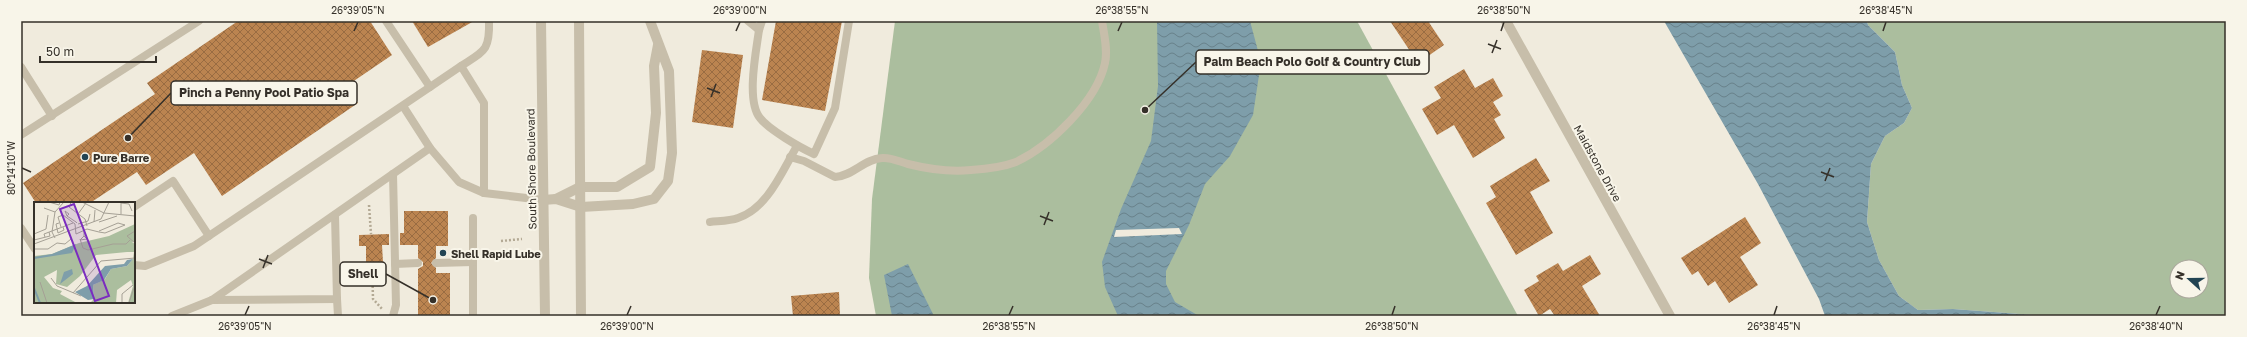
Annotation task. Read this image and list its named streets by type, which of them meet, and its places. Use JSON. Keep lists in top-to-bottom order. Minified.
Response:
{"streets":{"street":["Maidstone Drive","South Shore Boulevard"]},"places":["Palm Beach Polo Golf & Country Club","Pinch a Penny Pool Patio Spa","Pure Barre","Shell Rapid Lube","Shell"],"scale_bar":"50 m","north":"left","coordinates":["26°39'05\"N","26°39'00\"N","26°38'55\"N","26°38'50\"N","26°38'45\"N","80°14'10\"W","26°38'40\"N"]}
